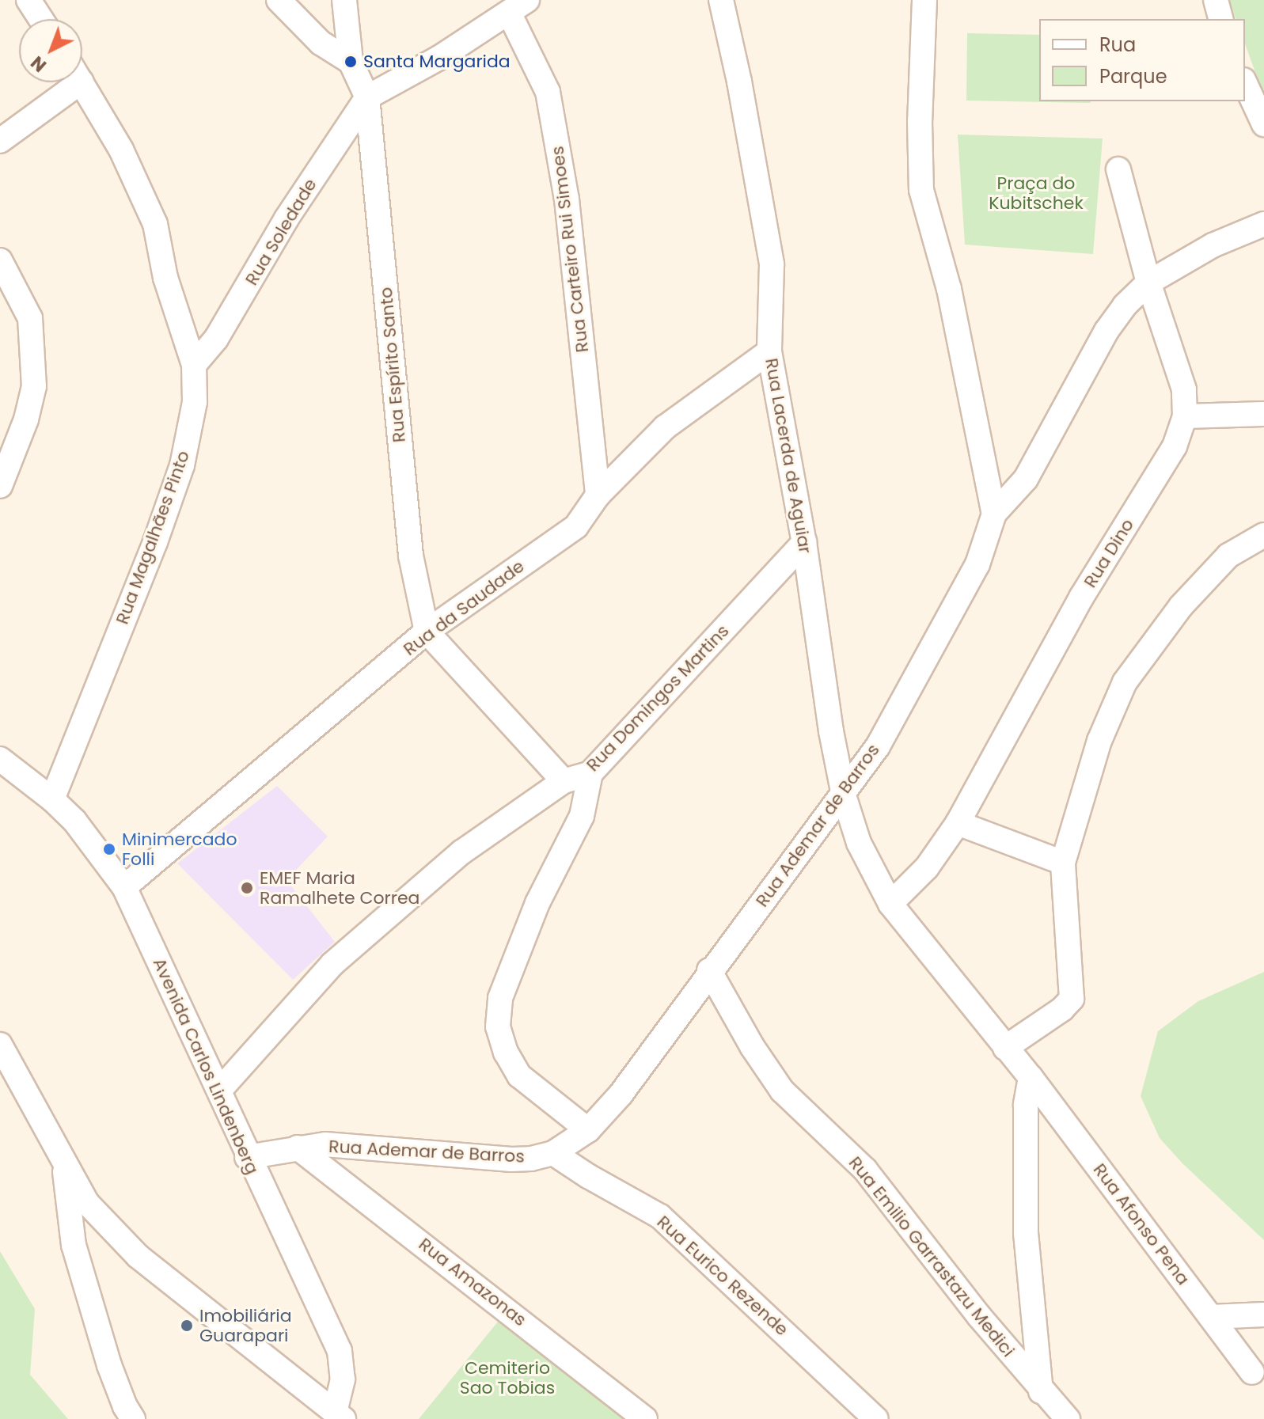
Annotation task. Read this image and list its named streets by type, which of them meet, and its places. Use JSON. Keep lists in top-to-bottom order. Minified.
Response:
{"streets":{"street":["Rua Soledade","Rua Carteiro Rui Simoes","Rua Espírito Santo","Rua Lacerda de Aguiar","Rua Magalhães Pinto","Rua Dino","Rua da Saudade","Rua Domingos Martins","Rua Ademar de Barros","Avenida Carlos Lindenberg","Rua Afonso Pena","Rua Emilio Garrastazu Medici","Rua Eurico Rezende","Rua Amazonas"]},"crossings":[["Rua Soledade","Rua Espírito Santo"],["Rua Soledade","Rua Magalhães Pinto"],["Rua Carteiro Rui Simoes","Rua da Saudade"],["Rua Espírito Santo","Rua da Saudade"],["Rua Lacerda de Aguiar","Rua Dino"],["Rua Lacerda de Aguiar","Rua da Saudade"],["Rua Lacerda de Aguiar","Rua Domingos Martins"],["Rua Lacerda de Aguiar","Rua Ademar de Barros"],["Rua Lacerda de Aguiar","Rua Afonso Pena"],["Rua Magalhães Pinto","Avenida Carlos Lindenberg"],["Rua Dino","Rua Ademar de Barros"],["Rua Dino","Rua Afonso Pena"],["Rua da Saudade","Avenida Carlos Lindenberg"],["Rua Domingos Martins","Avenida Carlos Lindenberg"],["Rua Ademar de Barros","Avenida Carlos Lindenberg"],["Rua Ademar de Barros","Rua Emilio Garrastazu Medici"],["Rua Ademar de Barros","Rua Eurico Rezende"],["Rua Ademar de Barros","Rua Amazonas"]],"parks":["Praça do Kubitschek","Cemiterio Sao Tobias"],"places":["Santa Margarida","Minimercado Folli","EMEF Maria Ramalhete Correa","Imobiliária Guarapari"],"legend":["Rua","Parque"],"north":"bottom left"}
